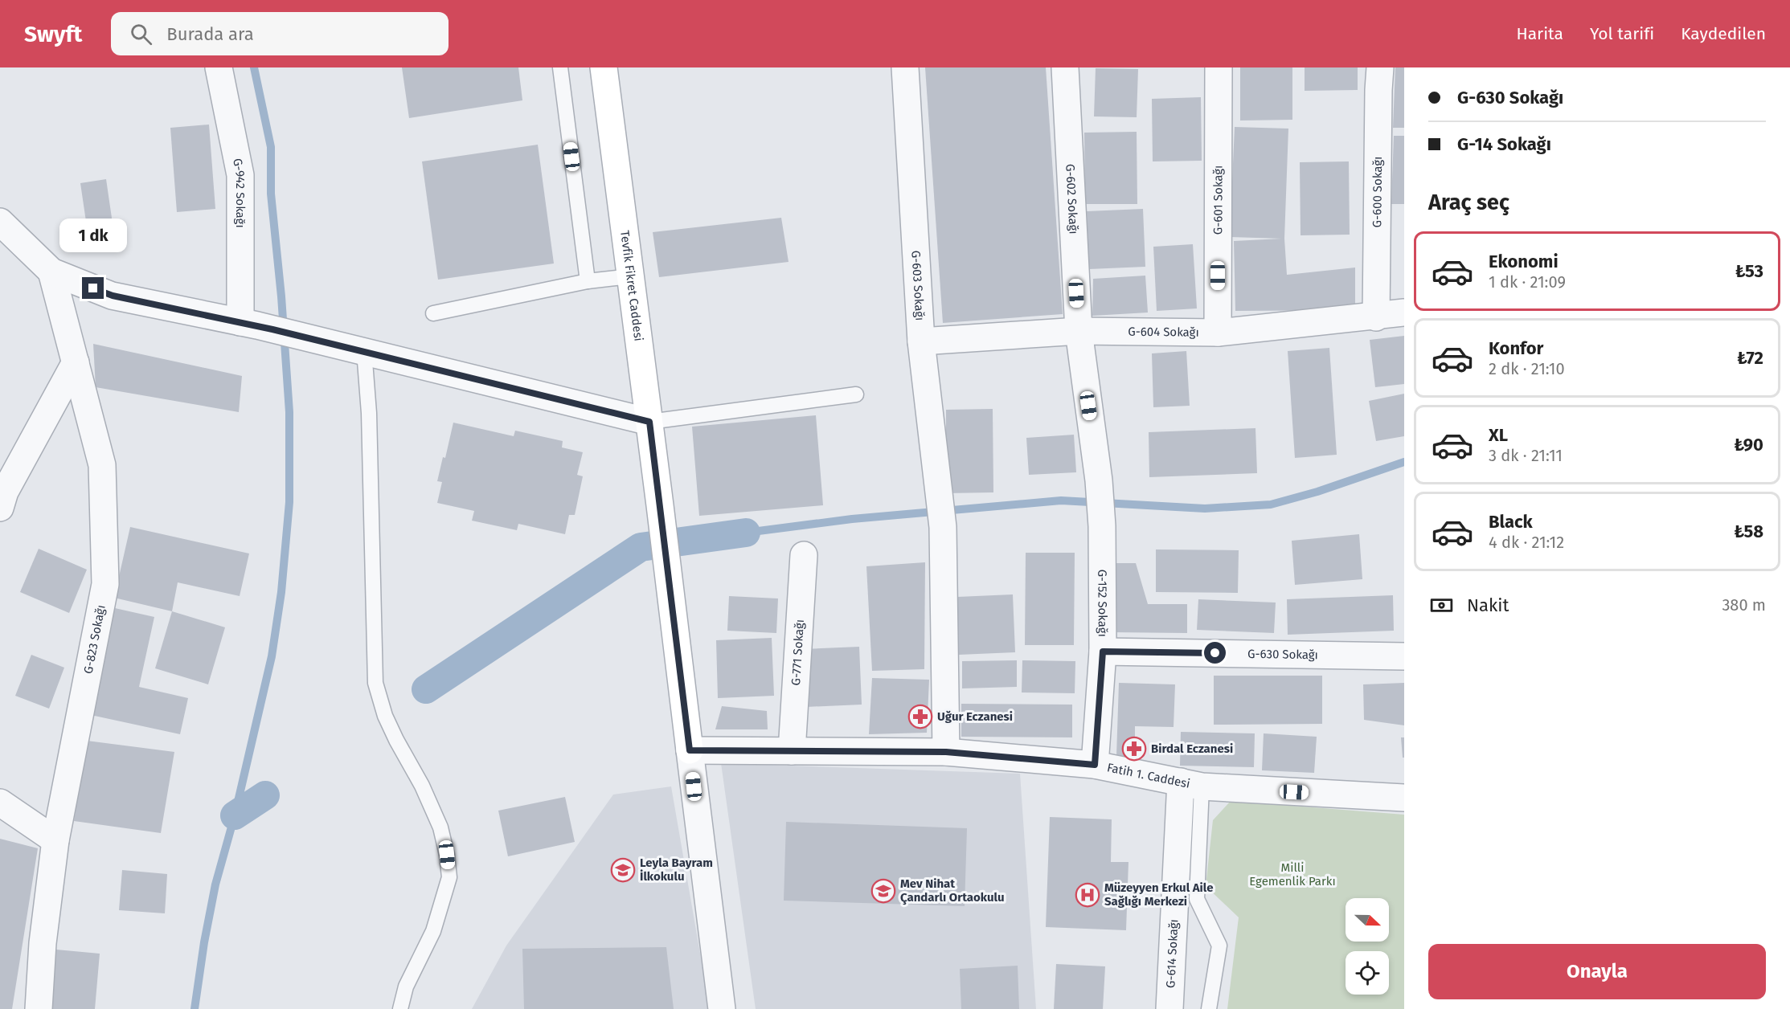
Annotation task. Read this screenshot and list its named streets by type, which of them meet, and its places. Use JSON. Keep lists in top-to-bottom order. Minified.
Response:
{"streets":{"main road":["Tevfik Fikret Caddesi"],"street":["G-600 Sokağı","G-942 Sokağı","G-602 Sokağı","G-601 Sokağı","G-603 Sokağı","G-604 Sokağı","G-152 Sokağı","G-823 Sokağı","G-771 Sokağı","G-630 Sokağı","Fatih 1. Caddesi","G-614 Sokağı"]},"crossings":[["G-600 Sokağı","G-604 Sokağı"],["G-602 Sokağı","G-604 Sokağı"],["G-602 Sokağı","G-152 Sokağı"],["G-601 Sokağı","G-604 Sokağı"],["G-603 Sokağı","G-604 Sokağı"],["G-603 Sokağı","Fatih 1. Caddesi"],["Tevfik Fikret Caddesi","Fatih 1. Caddesi"],["G-604 Sokağı","G-152 Sokağı"],["G-152 Sokağı","G-630 Sokağı"],["G-152 Sokağı","Fatih 1. Caddesi"],["G-771 Sokağı","Fatih 1. Caddesi"],["Fatih 1. Caddesi","G-614 Sokağı"]],"parks":["Milli Egemenlik Parkı"],"places":{"pharmacy":["Uğur Eczanesi","Birdal Eczanesi"],"school or university":["Leyla Bayram İlkokulu","Mev Nihat Çandarlı Ortaokulu"],"hospital":["Müzeyyen Erkul Aile Sağlığı Merkezi"]},"north":"right","page":{"header":"Swyft","search":"Burada ara","nav":["Harita","Yol tarifi","Kaydedilen"],"banner":["G-630 Sokağı","G-14 Sokağı"],"heading":"Araç seç","bubble":"1 dk","list":[{"name":"Ekonomi","note":"1 dk · 21:09","value":"₺53"},{"name":"Konfor","note":"2 dk · 21:10","value":"₺72"},{"name":"XL","note":"3 dk · 21:11","value":"₺90"},{"name":"Black","note":"4 dk · 21:12","value":"₺58"}],"pay":["Nakit","380 m"],"buttons":"Onayla"}}
